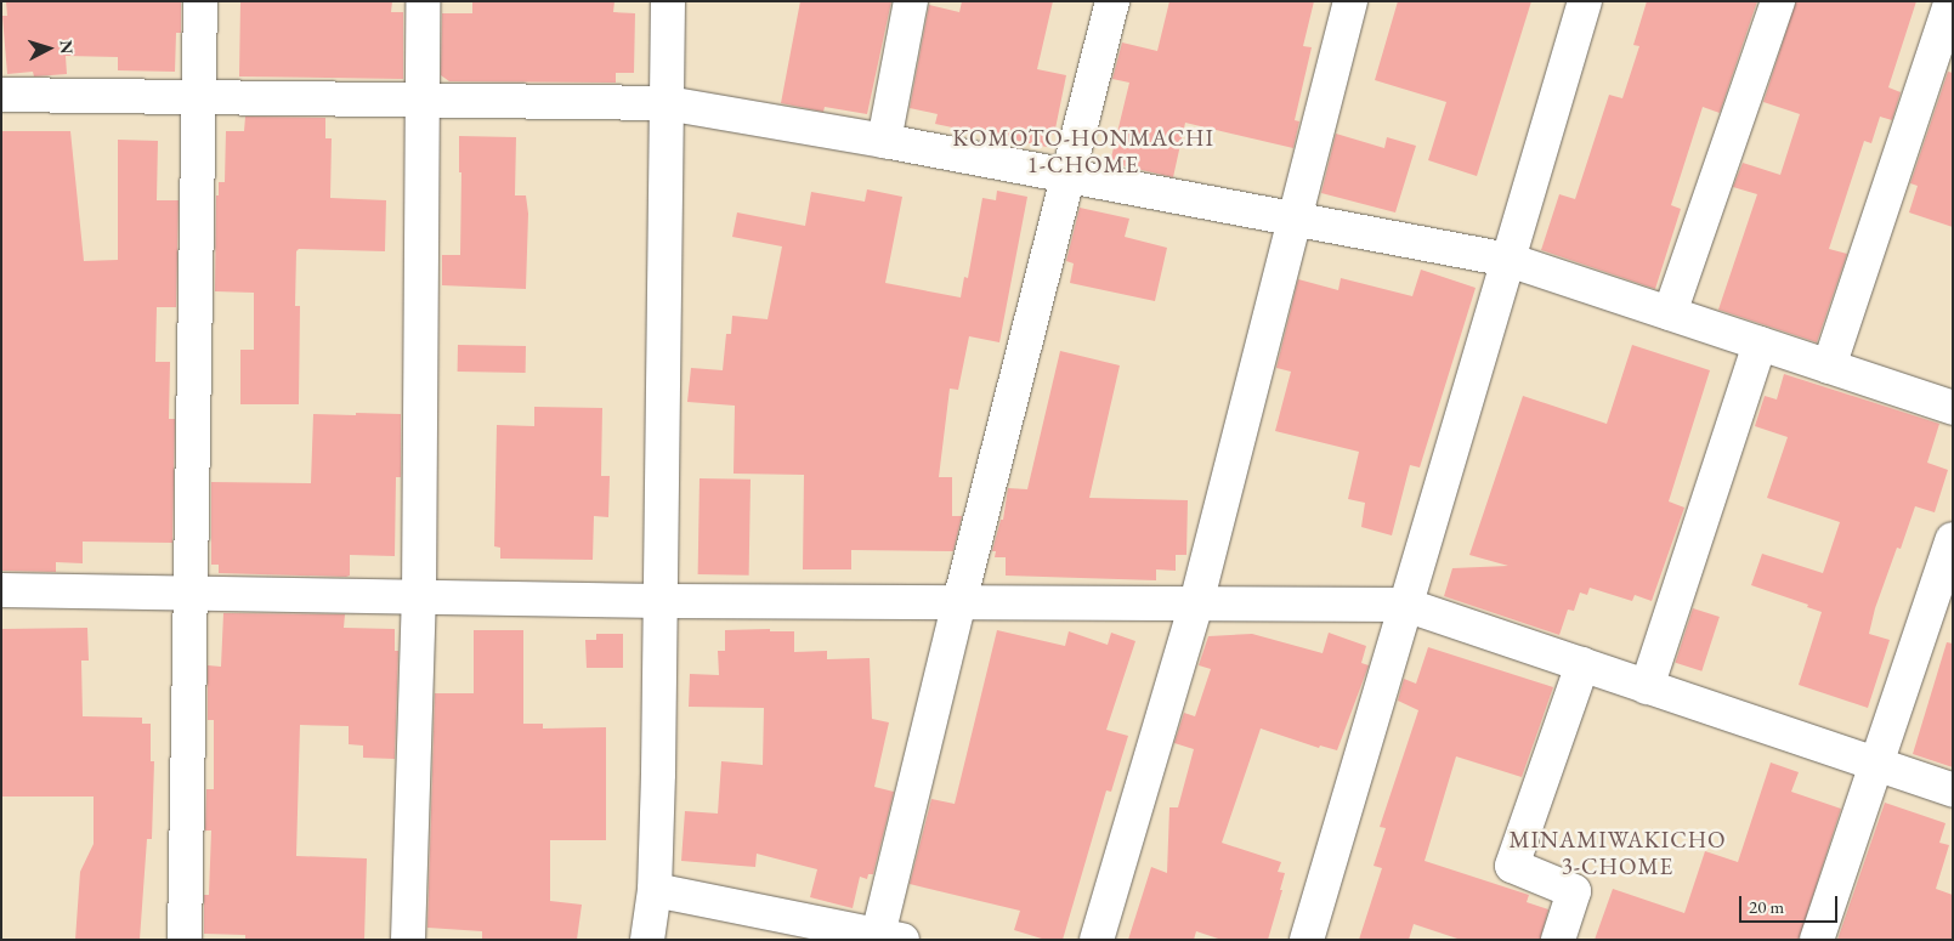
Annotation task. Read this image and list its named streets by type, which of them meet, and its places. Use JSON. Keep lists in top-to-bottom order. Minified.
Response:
{"districts":["KOMOTO-HONMACHI 1-CHOME","MINAMIWAKICHO 3-CHOME"],"scale_bar":"20 m","north":"right"}
